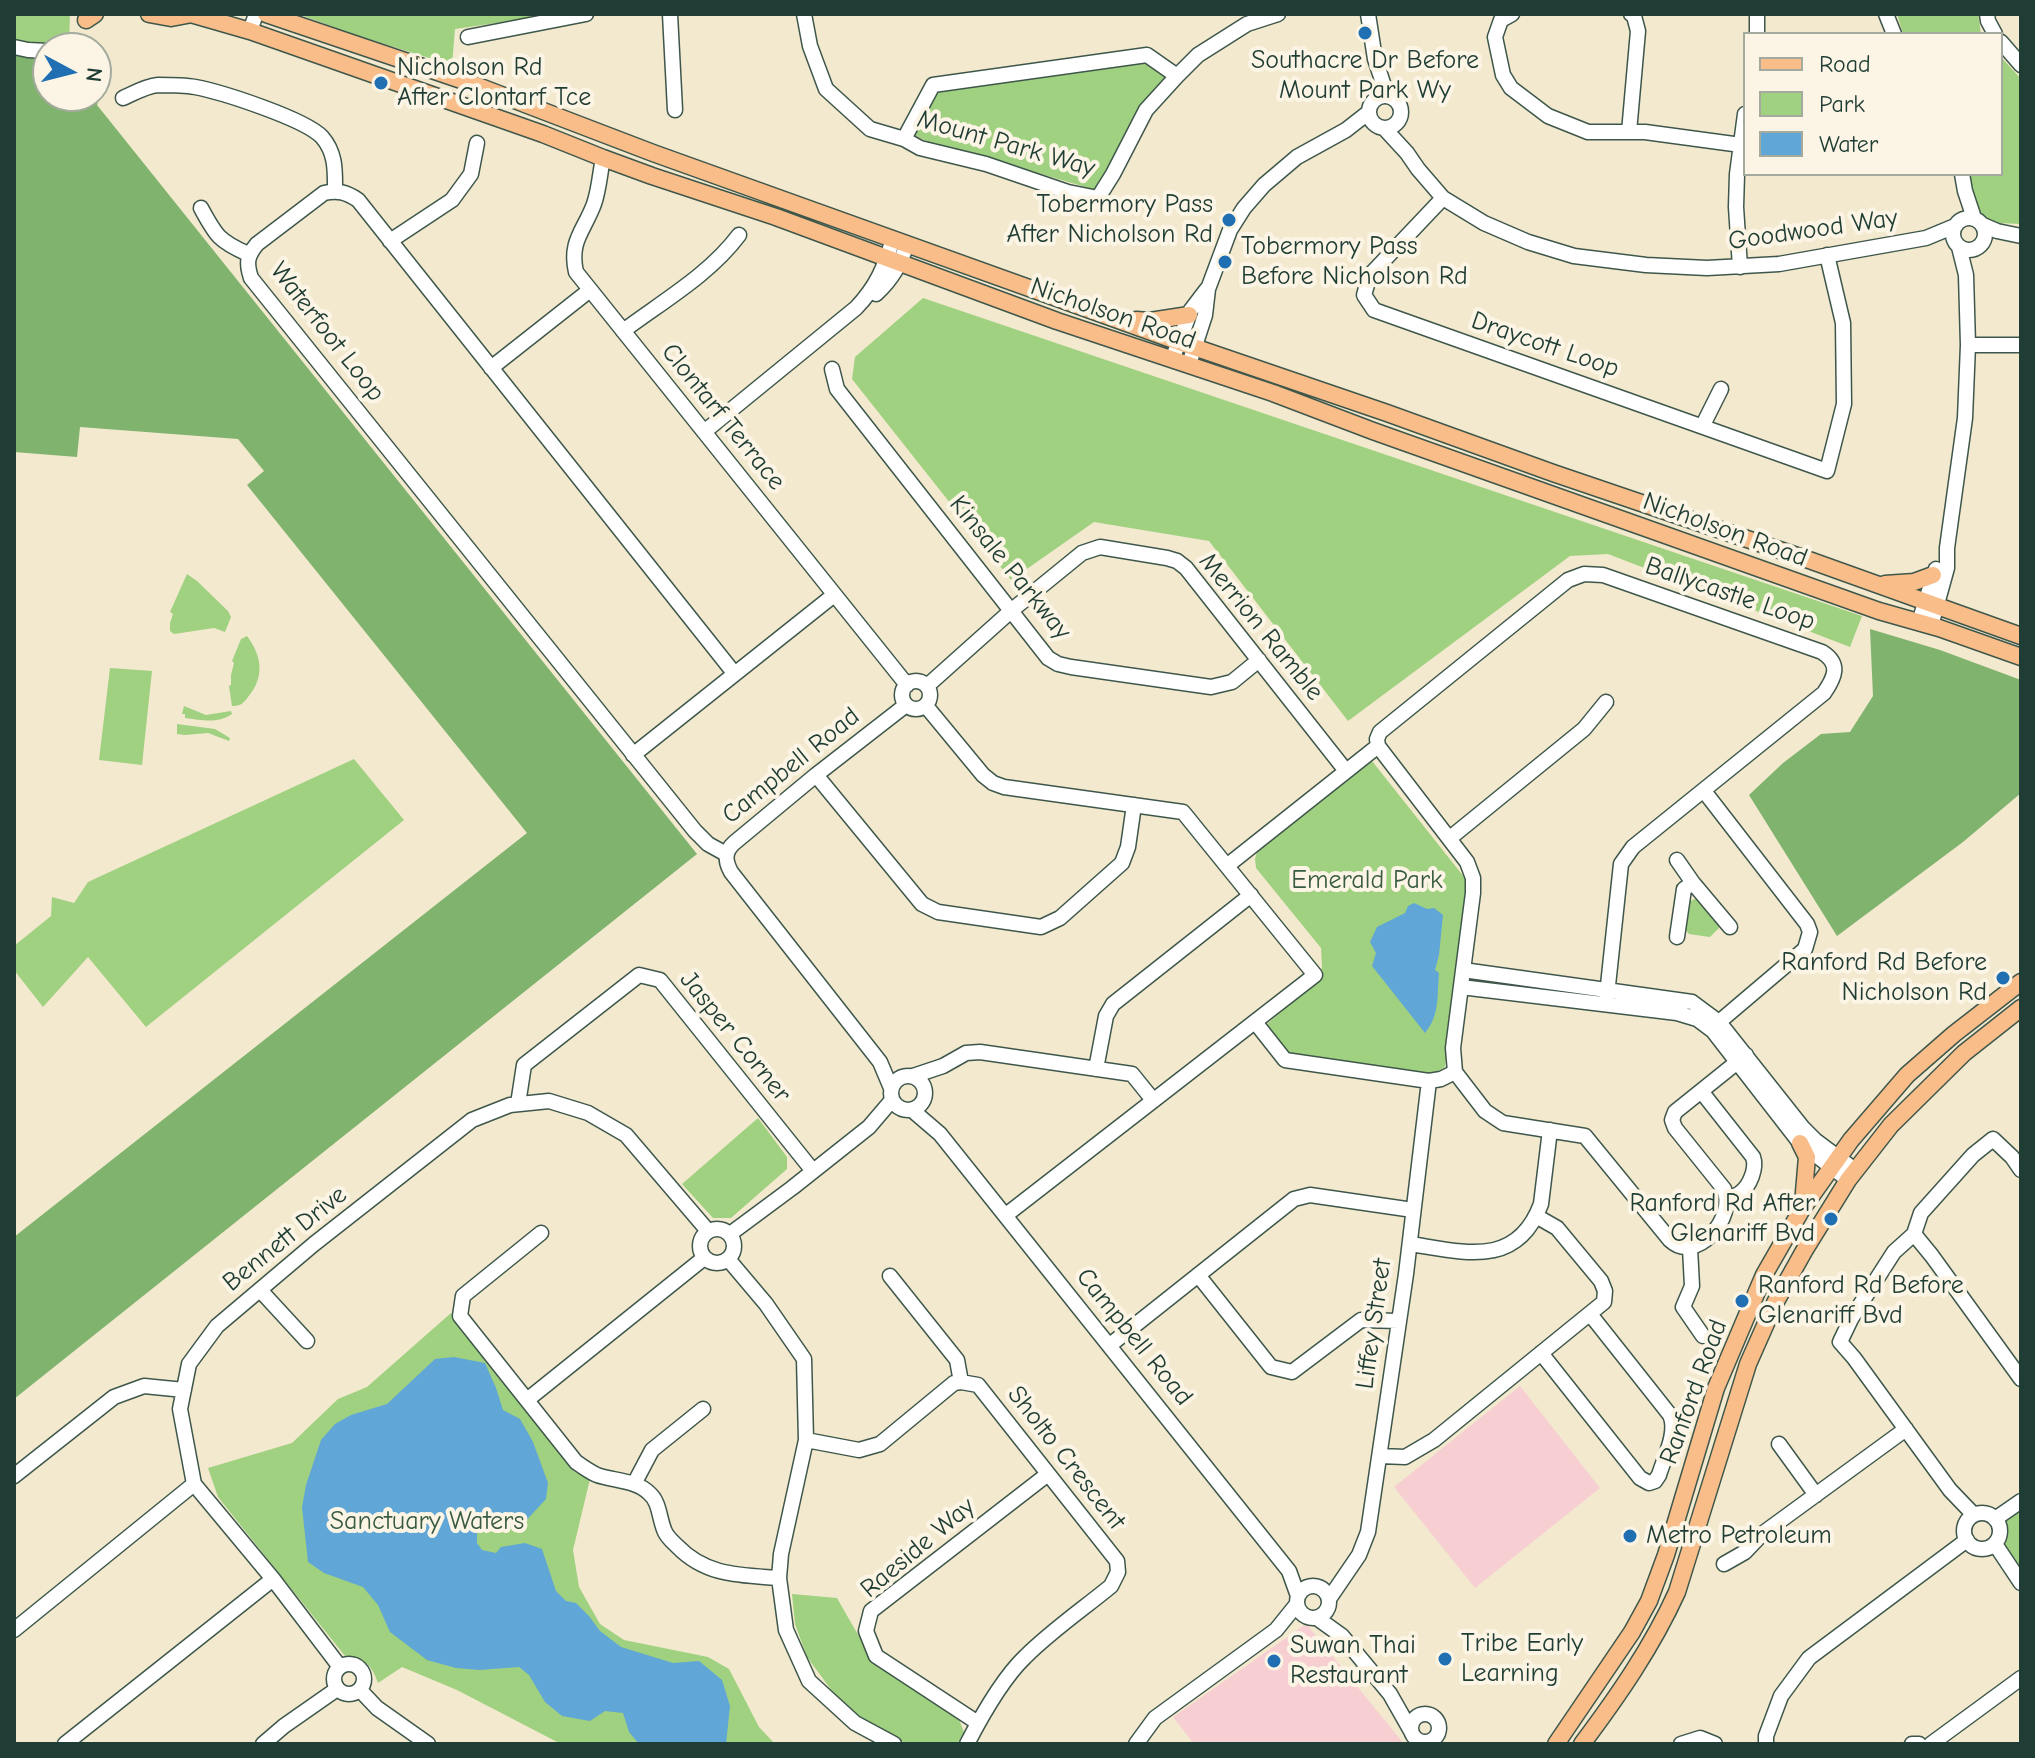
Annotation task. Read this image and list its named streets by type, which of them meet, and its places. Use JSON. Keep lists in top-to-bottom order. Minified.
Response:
{"streets":{"main road":["Nicholson Road","Ranford Road"],"street":["Mount Park Way","Goodwood Way","Waterfoot Loop","Draycott Loop","Clontarf Terrace","Kinsale Parkway","Ballycastle Loop","Merrion Ramble","Campbell Road","Jasper Corner","Bennett Drive","Liffey Street","Sholto Crescent","Raeside Way"]},"crossings":[["Goodwood Way","Draycott Loop"],["Nicholson Road","Clontarf Terrace"],["Waterfoot Loop","Campbell Road"],["Clontarf Terrace","Merrion Ramble"],["Clontarf Terrace","Campbell Road"],["Kinsale Parkway","Merrion Ramble"],["Merrion Ramble","Campbell Road"],["Campbell Road","Liffey Street"],["Jasper Corner","Bennett Drive"],["Sholto Crescent","Raeside Way"]],"parks":["Emerald Park","Sanctuary Waters"],"places":["Southacre Dr Before Mount Park Wy","Nicholson Rd After Clontarf Tce","Tobermory Pass After Nicholson Rd","Tobermory Pass Before Nicholson Rd","Ranford Rd Before Nicholson Rd","Ranford Rd After Glenariff Bvd","Ranford Rd Before Glenariff Bvd","Metro Petroleum","Tribe Early Learning","Suwan Thai Restaurant"],"legend":["Road","Park","Water"],"north":"right"}
